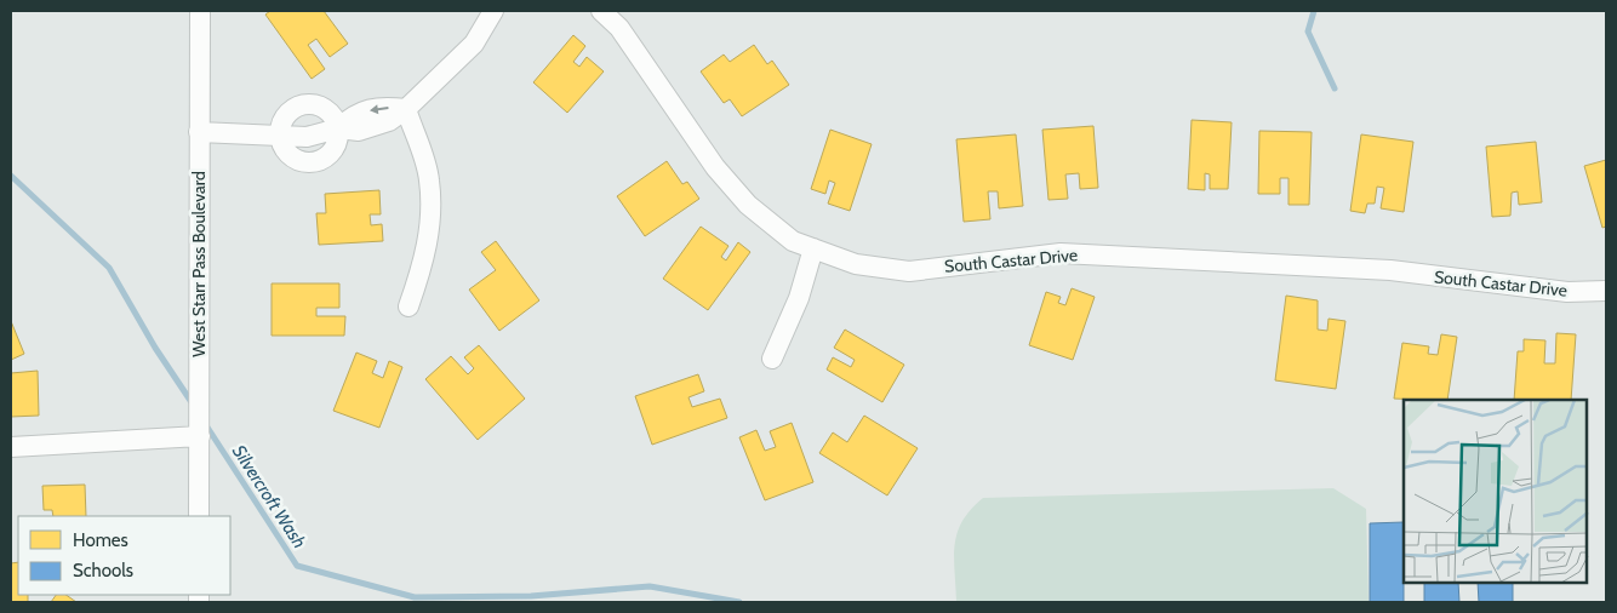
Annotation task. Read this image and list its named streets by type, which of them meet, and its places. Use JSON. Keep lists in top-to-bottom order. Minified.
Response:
{"streets":{"street":["South Castar Drive","West Starr Pass Boulevard"]},"water":["Silvercroft Wash"],"legend":["Homes","Schools"]}
